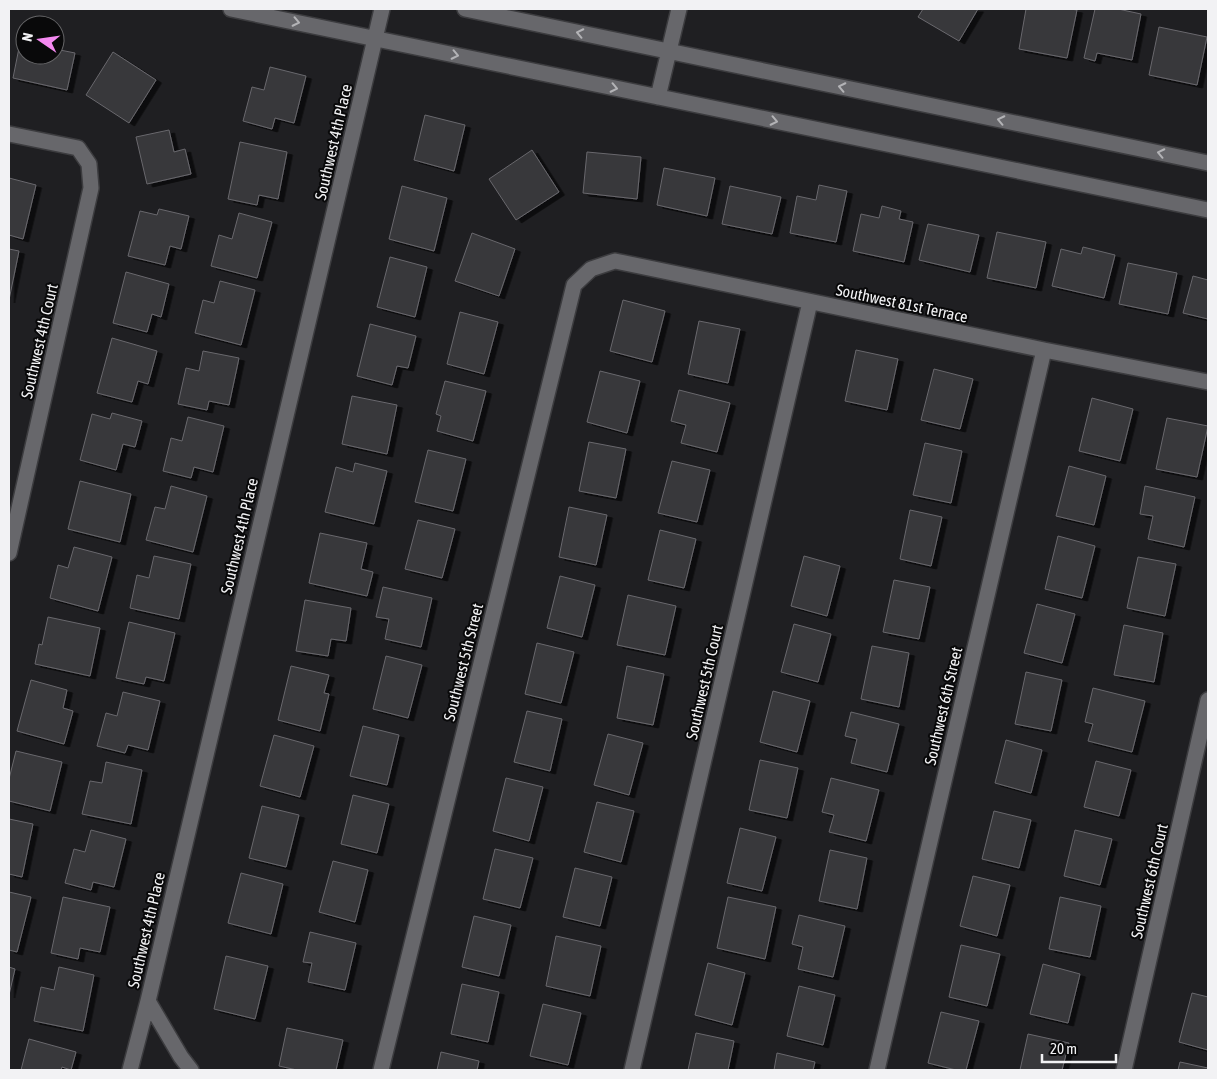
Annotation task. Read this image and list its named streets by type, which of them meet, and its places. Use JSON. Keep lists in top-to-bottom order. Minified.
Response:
{"streets":{"street":["Southwest 4th Place","Southwest 81st Terrace","Southwest 4th Court","Southwest 5th Street","Southwest 5th Court","Southwest 6th Street","Southwest 6th Court"]},"crossings":[["Southwest 81st Terrace","Southwest 5th Street"],["Southwest 81st Terrace","Southwest 5th Court"],["Southwest 81st Terrace","Southwest 6th Street"]],"scale_bar":"20 m","north":"left"}
